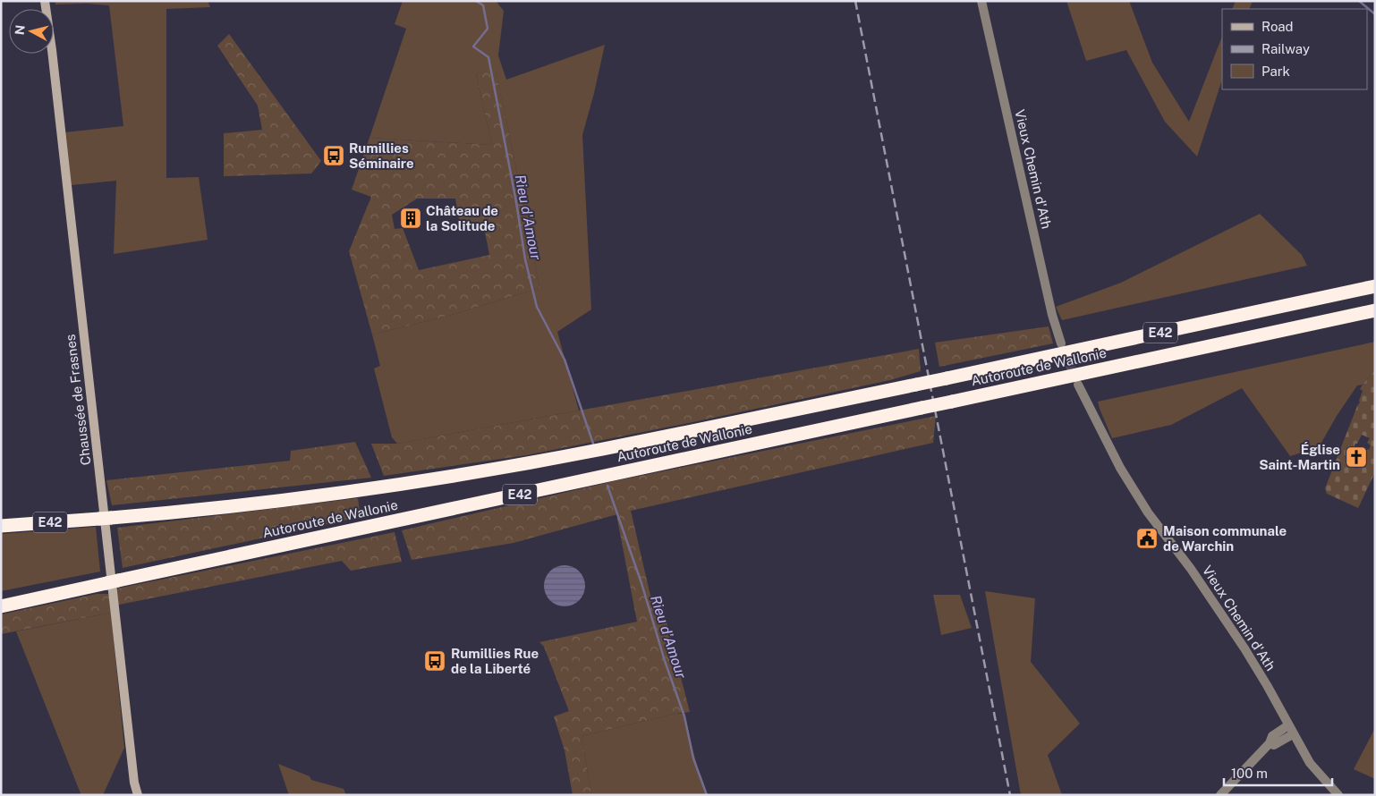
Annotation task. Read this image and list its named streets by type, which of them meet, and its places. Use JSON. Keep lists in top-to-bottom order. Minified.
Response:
{"streets":{"highway":["E42","Autoroute de Wallonie"],"main road":["Chaussée de Frasnes"],"street":["Vieux Chemin d'Ath"]},"water":["Rieu d'Amour"],"places":{"bus stop":["Rumillies Séminaire","Rumillies Rue de la Liberté"],"building":["Château de la Solitude"],"church":["Église Saint-Martin"],"public building":["Maison communale de Warchin"]},"legend":["Road","Railway","Park"],"scale_bar":"100 m","north":"left"}
